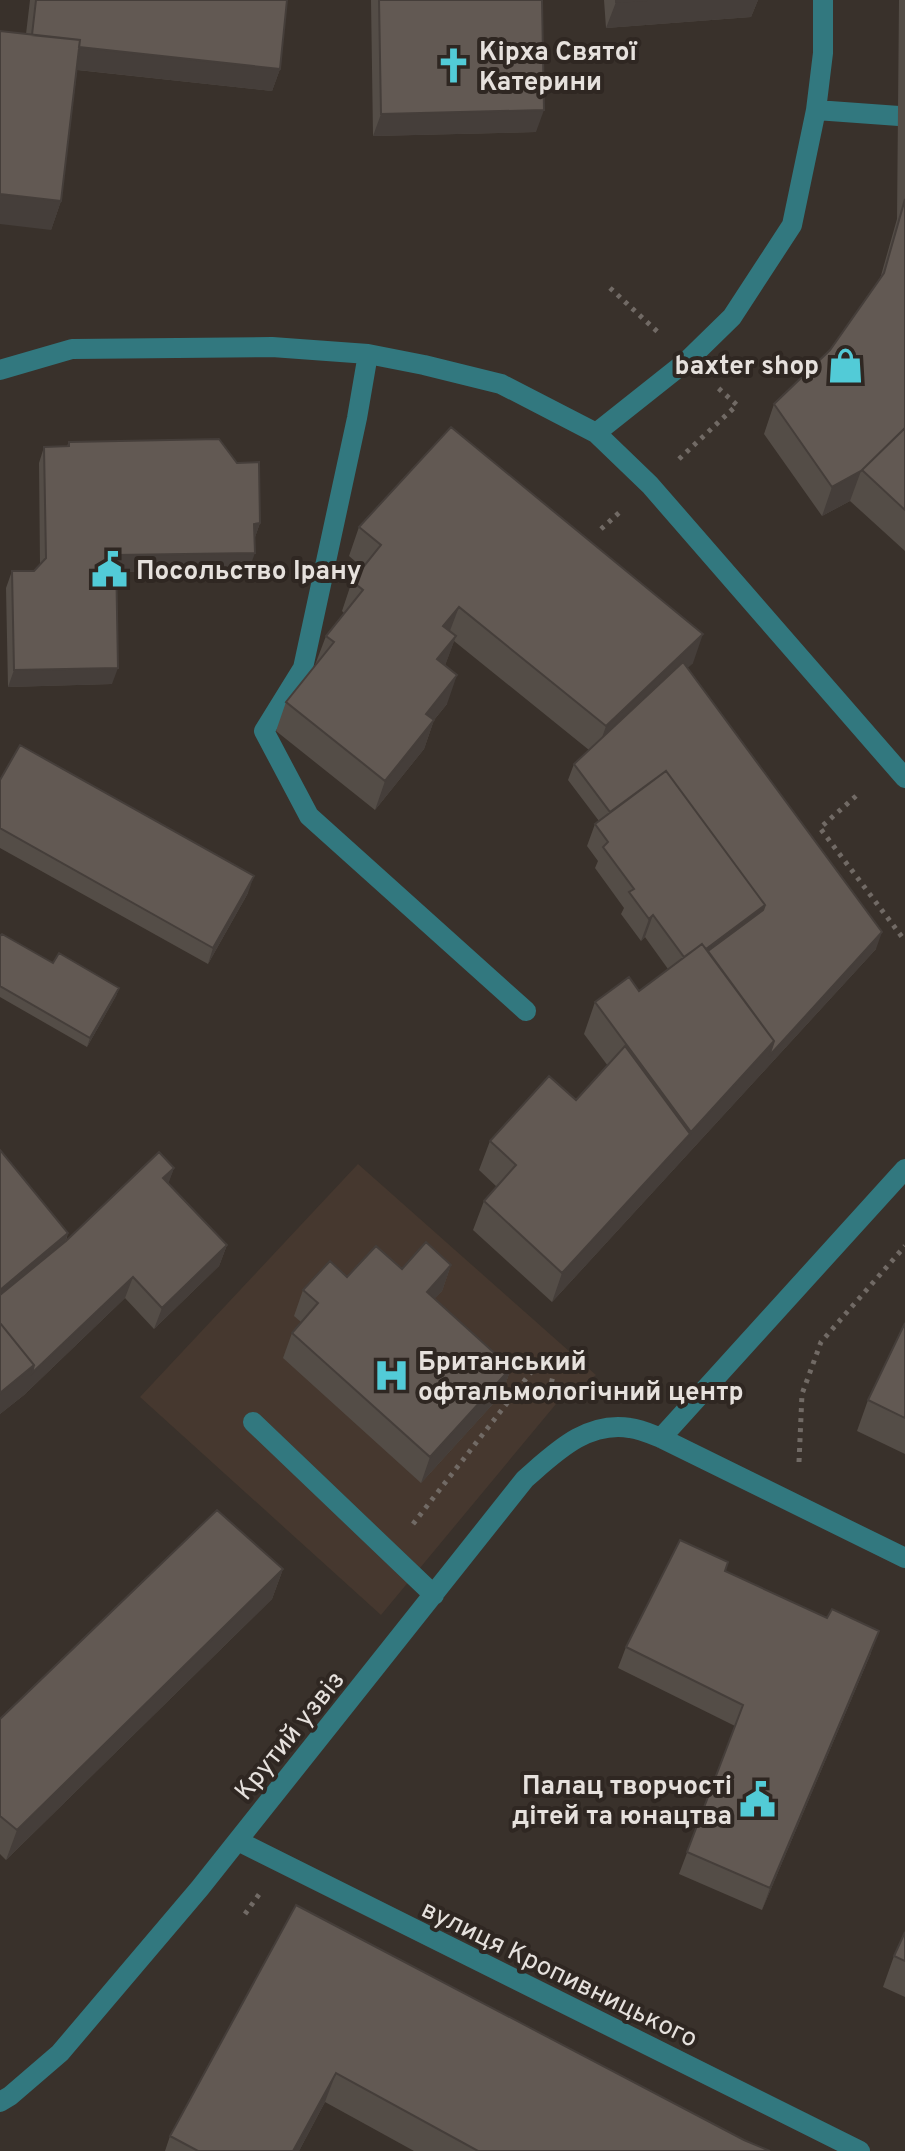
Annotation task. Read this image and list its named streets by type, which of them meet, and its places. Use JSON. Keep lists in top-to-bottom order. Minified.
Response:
{"streets":{"street":["Крутий узвіз","вулиця Кропивницького"]},"crossings":[["Крутий узвіз","вулиця Кропивницького"]],"places":{"church":["Кірха Святої Катерини"],"shop":["baxter shop"],"public building":["Посольство Ірану","Палац творчості дітей та юнацтва"],"hospital":["Британський офтальмологічний центр"]}}
